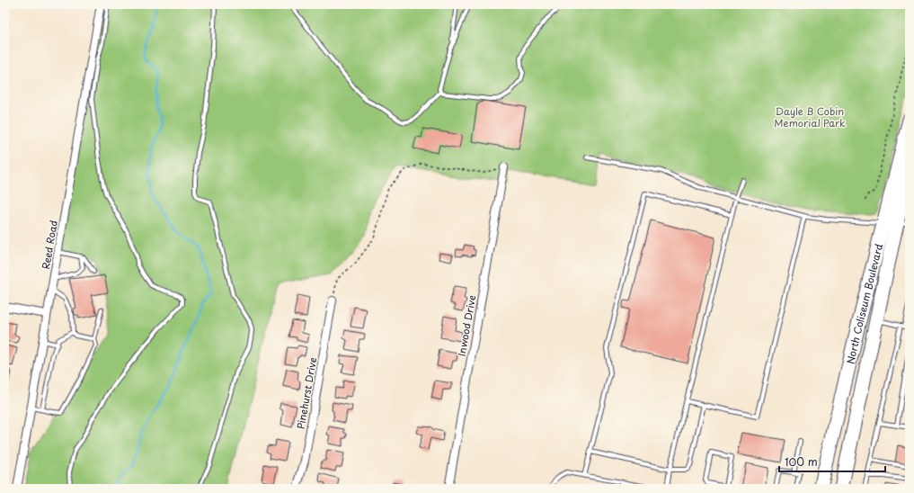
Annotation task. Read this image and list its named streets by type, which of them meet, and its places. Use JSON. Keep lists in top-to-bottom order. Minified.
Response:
{"streets":{"highway":["North Coliseum Boulevard"],"street":["Reed Road","Inwood Drive","Pinehurst Drive"]},"parks":["Dayle B Cobin Memorial Park"],"scale_bar":"100 m"}
